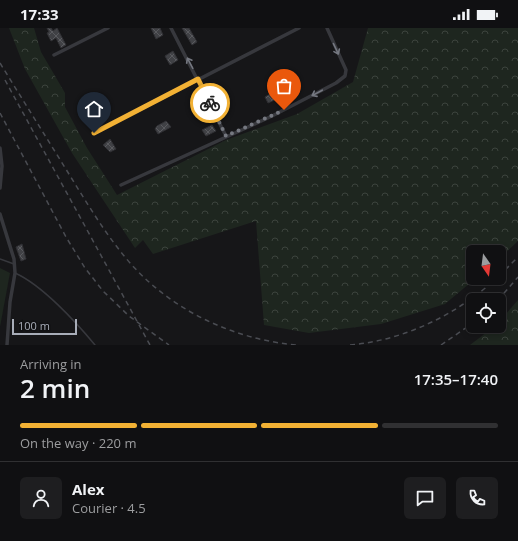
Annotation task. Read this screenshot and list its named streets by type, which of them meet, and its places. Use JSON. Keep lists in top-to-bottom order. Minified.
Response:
{"scale_bar":"100 m","north":"bottom","page":{"status":"17:33","scale":"100 m","heading":["2 min","Arriving in","17:35–17:40"],"panel":["Alex","Courier · 4.5"],"bar":"On the way · 220 m"}}
